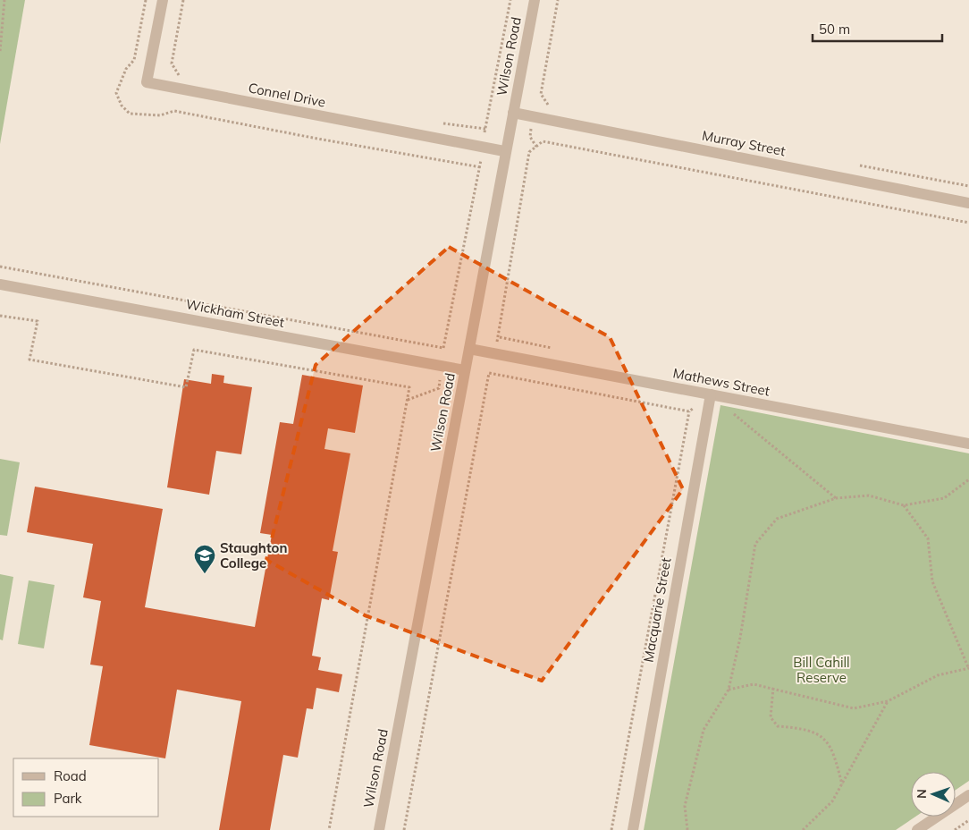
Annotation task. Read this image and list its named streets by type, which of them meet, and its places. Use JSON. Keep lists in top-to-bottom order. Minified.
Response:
{"streets":{"street":["Wilson Road","Connel Drive","Murray Street","Wickham Street","Mathews Street","Macquarie Street"]},"crossings":[["Wilson Road","Connel Drive"],["Wilson Road","Murray Street"],["Wilson Road","Wickham Street"],["Wilson Road","Mathews Street"],["Mathews Street","Macquarie Street"]],"parks":["Bill Cahill Reserve"],"places":{"school or university":["Staughton College"]},"legend":["Road","Park"],"scale_bar":"50 m","north":"left"}
